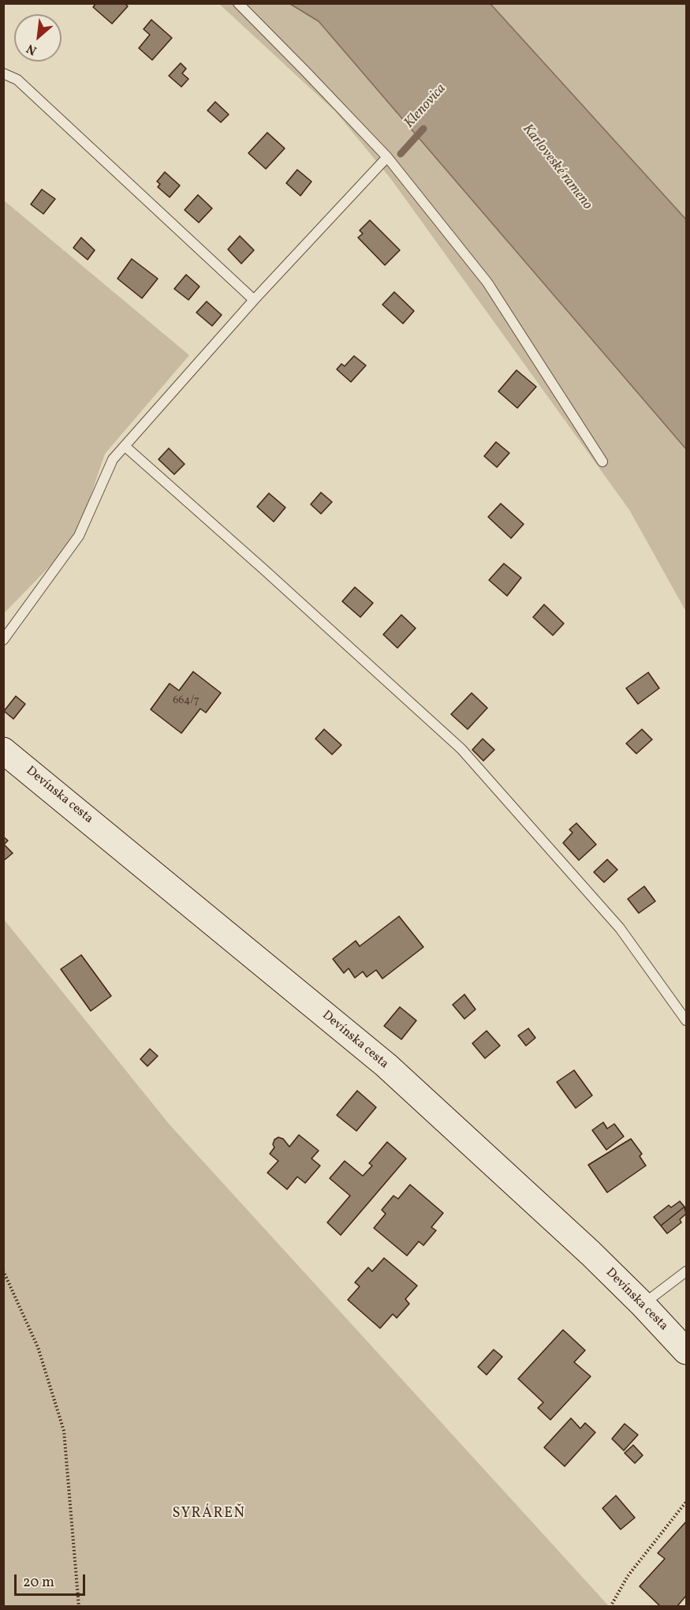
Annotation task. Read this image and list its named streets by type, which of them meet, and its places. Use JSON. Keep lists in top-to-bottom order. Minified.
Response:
{"streets":{"street":["Devínska cesta"]},"districts":["SYRÁREŇ"],"water":["Klenovica","Karloveské rameno"],"house_numbers":["664/7"],"scale_bar":"20 m","north":"bottom left"}
